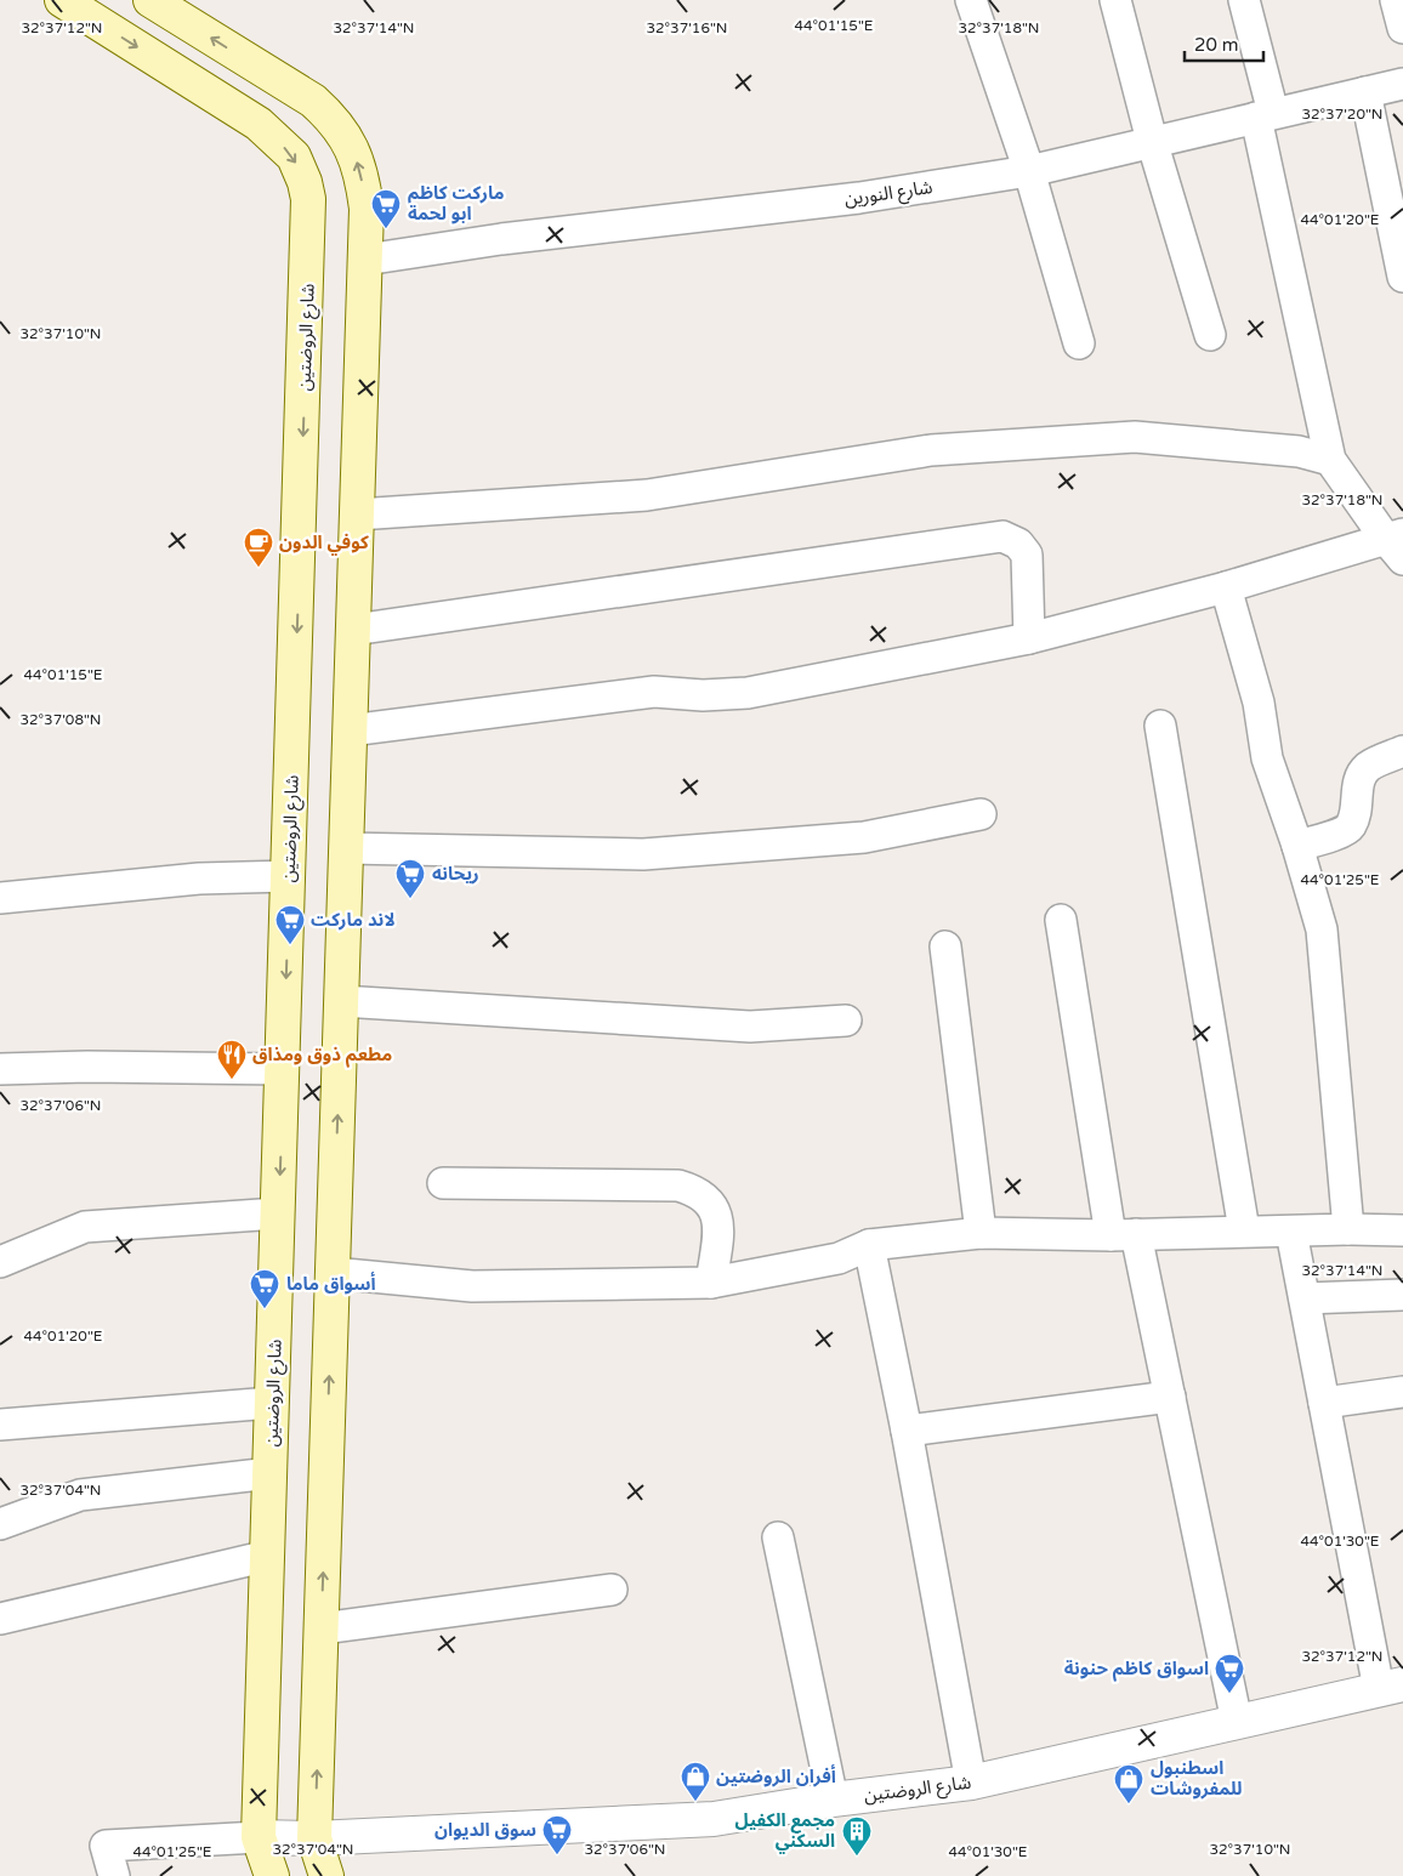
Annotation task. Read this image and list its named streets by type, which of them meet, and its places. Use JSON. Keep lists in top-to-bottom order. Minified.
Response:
{"streets":{"main road":["شارع الروضتين"],"street":["شارع النورين"]},"places":{"supermarket":["ماركت كاظم ابو لحمة","ريحانه","لاند ماركت","أسواق ماما","اسواق كاظم حنونة","سوق الديوان"],"cafe":["كوفي الدون"],"restaurant":["مطعم ذوق ومذاق"],"shop":["أفران الروضتين","اسطنبول للمفروشات"],"building":["مجمع الكفيل السكني"]},"scale_bar":"20 m","coordinates":["44°01'15\"E","32°37'12\"N","32°37'14\"N","32°37'16\"N","32°37'18\"N","32°37'20\"N","44°01'20\"E","32°37'10\"N","32°37'08\"N","44°01'25\"E","32°37'06\"N","32°37'04\"N","44°01'30\"E"]}
